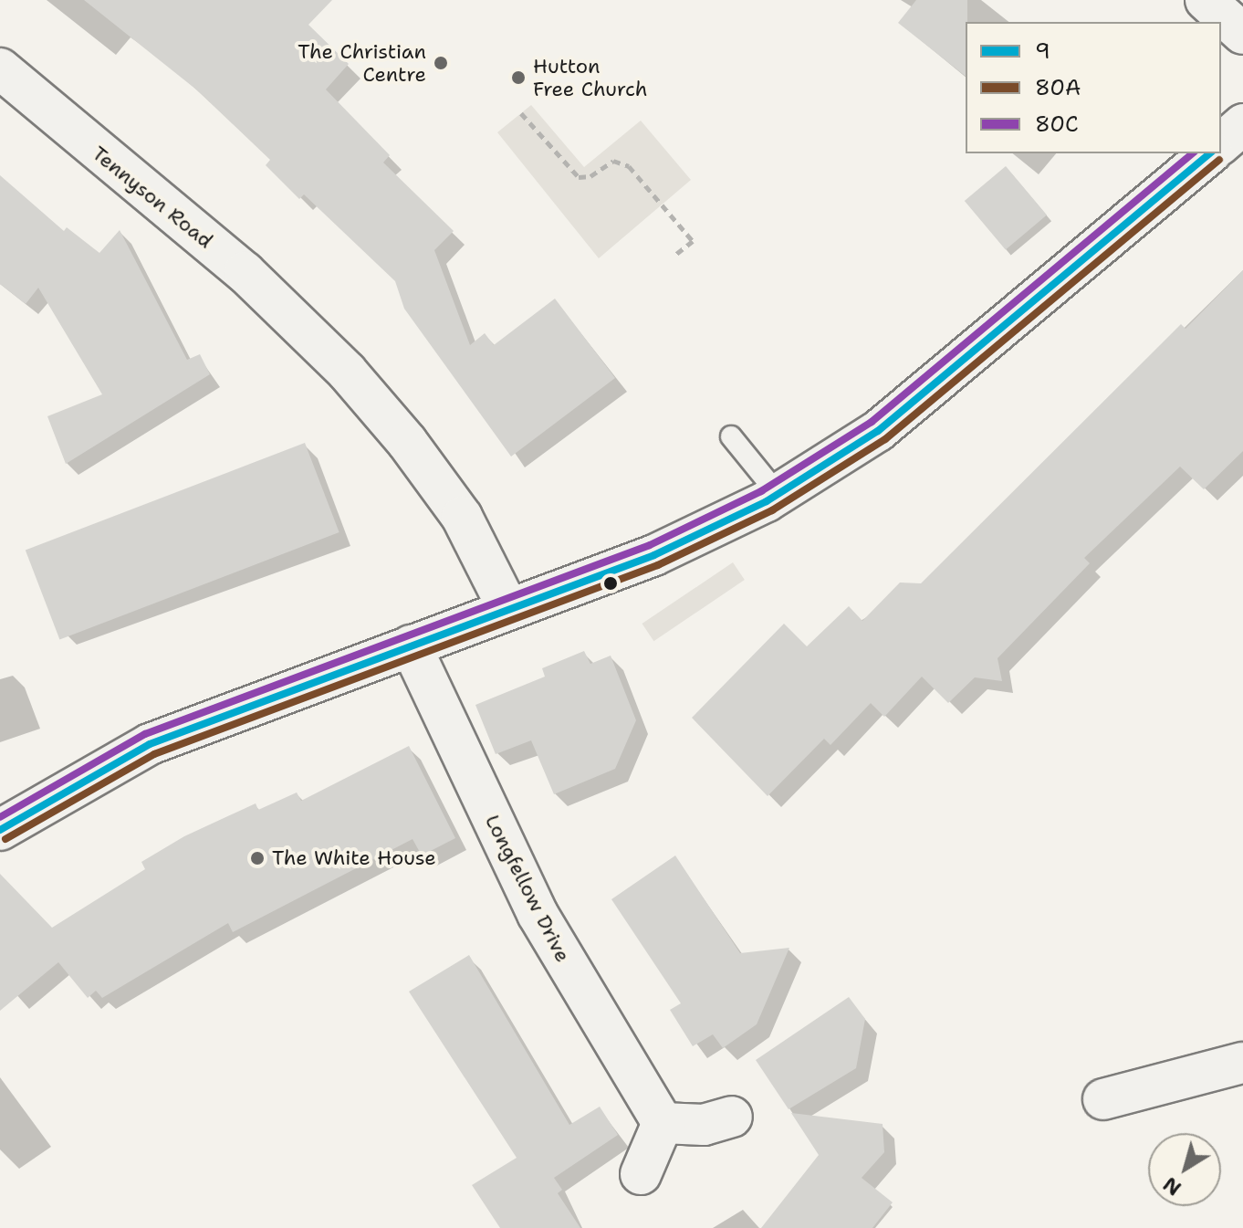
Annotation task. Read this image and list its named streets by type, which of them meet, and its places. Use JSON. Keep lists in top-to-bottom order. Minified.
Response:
{"streets":{"street":["Tennyson Road","Longfellow Drive"]},"places":["The Christian Centre","Hutton Free Church","The White House"],"lines":["transit line 9","transit line 80C","transit line 80A"],"legend":["9","80A","80C"],"north":"bottom left"}
